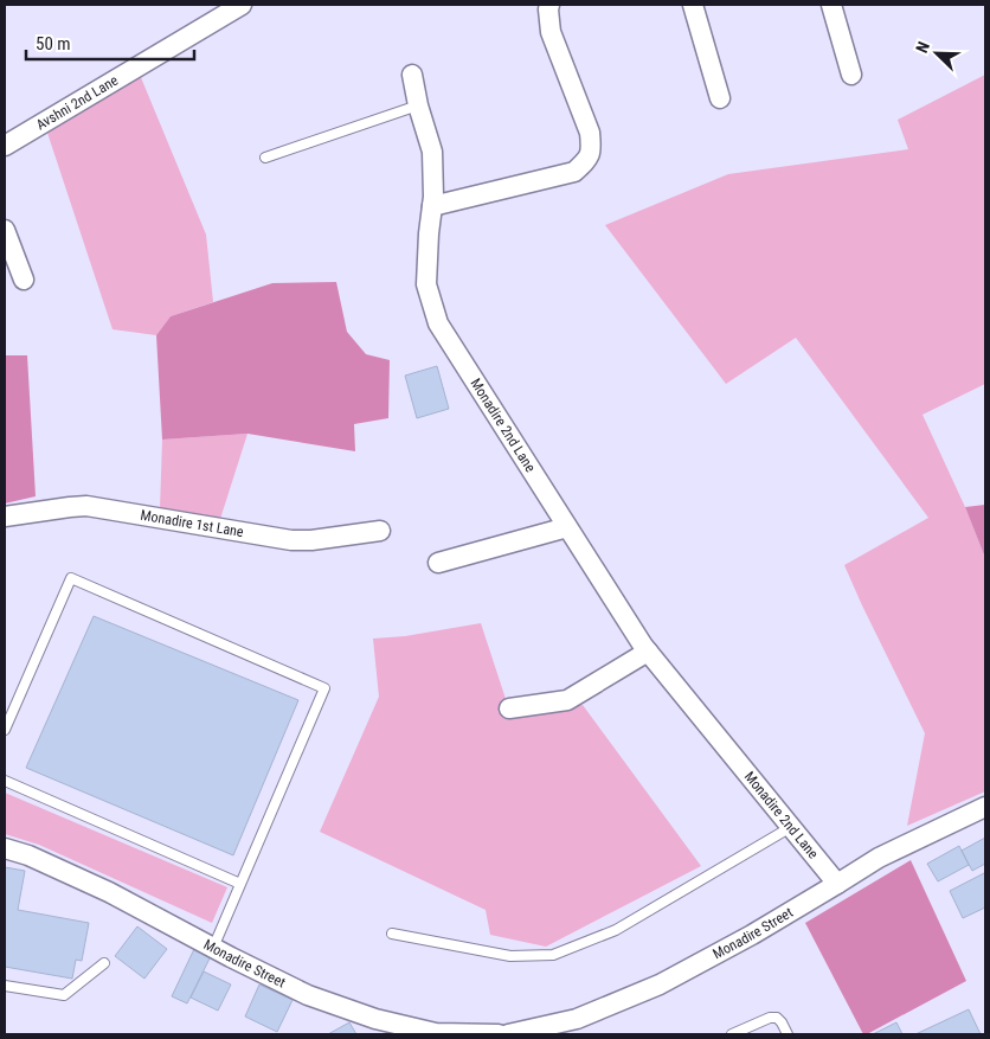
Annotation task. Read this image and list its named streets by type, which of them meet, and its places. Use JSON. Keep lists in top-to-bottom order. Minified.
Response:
{"streets":{"street":["Avshni 2nd Lane","Monadire 2nd Lane","Monadire 1st Lane","Monadire Street"]},"crossings":[["Monadire 2nd Lane","Monadire Street"]],"scale_bar":"50 m","north":"top left"}
